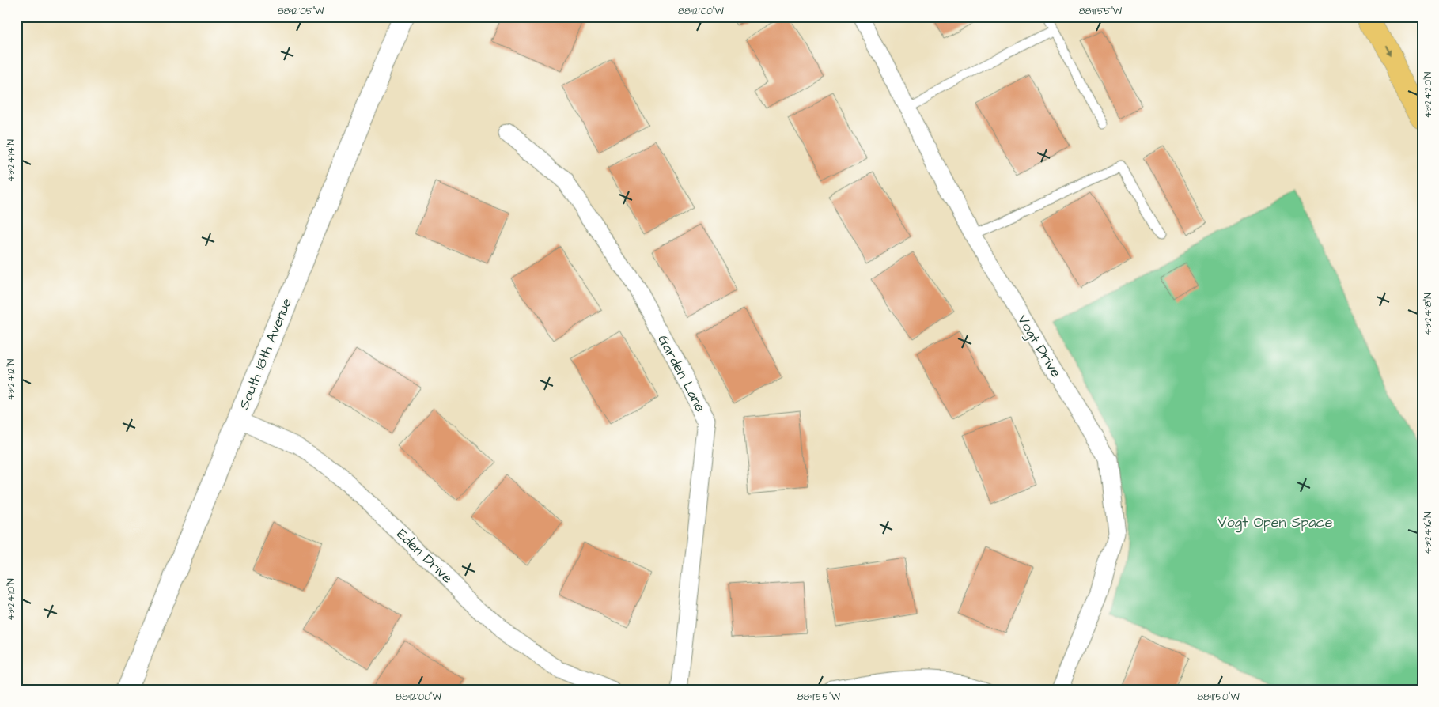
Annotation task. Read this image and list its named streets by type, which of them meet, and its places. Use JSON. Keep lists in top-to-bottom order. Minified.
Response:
{"streets":{"street":["Vogt Drive","South 18th Avenue","Garden Lane","Eden Drive"]},"crossings":[["South 18th Avenue","Eden Drive"]],"parks":["Vogt Open Space"],"coordinates":["88°12'05\"W","88°12'00\"W","88°11'55\"W","43°24'20\"N","43°24'14\"N","43°24'18\"N","43°24'12\"N","43°24'16\"N","43°24'10\"N","88°11'50\"W"]}
